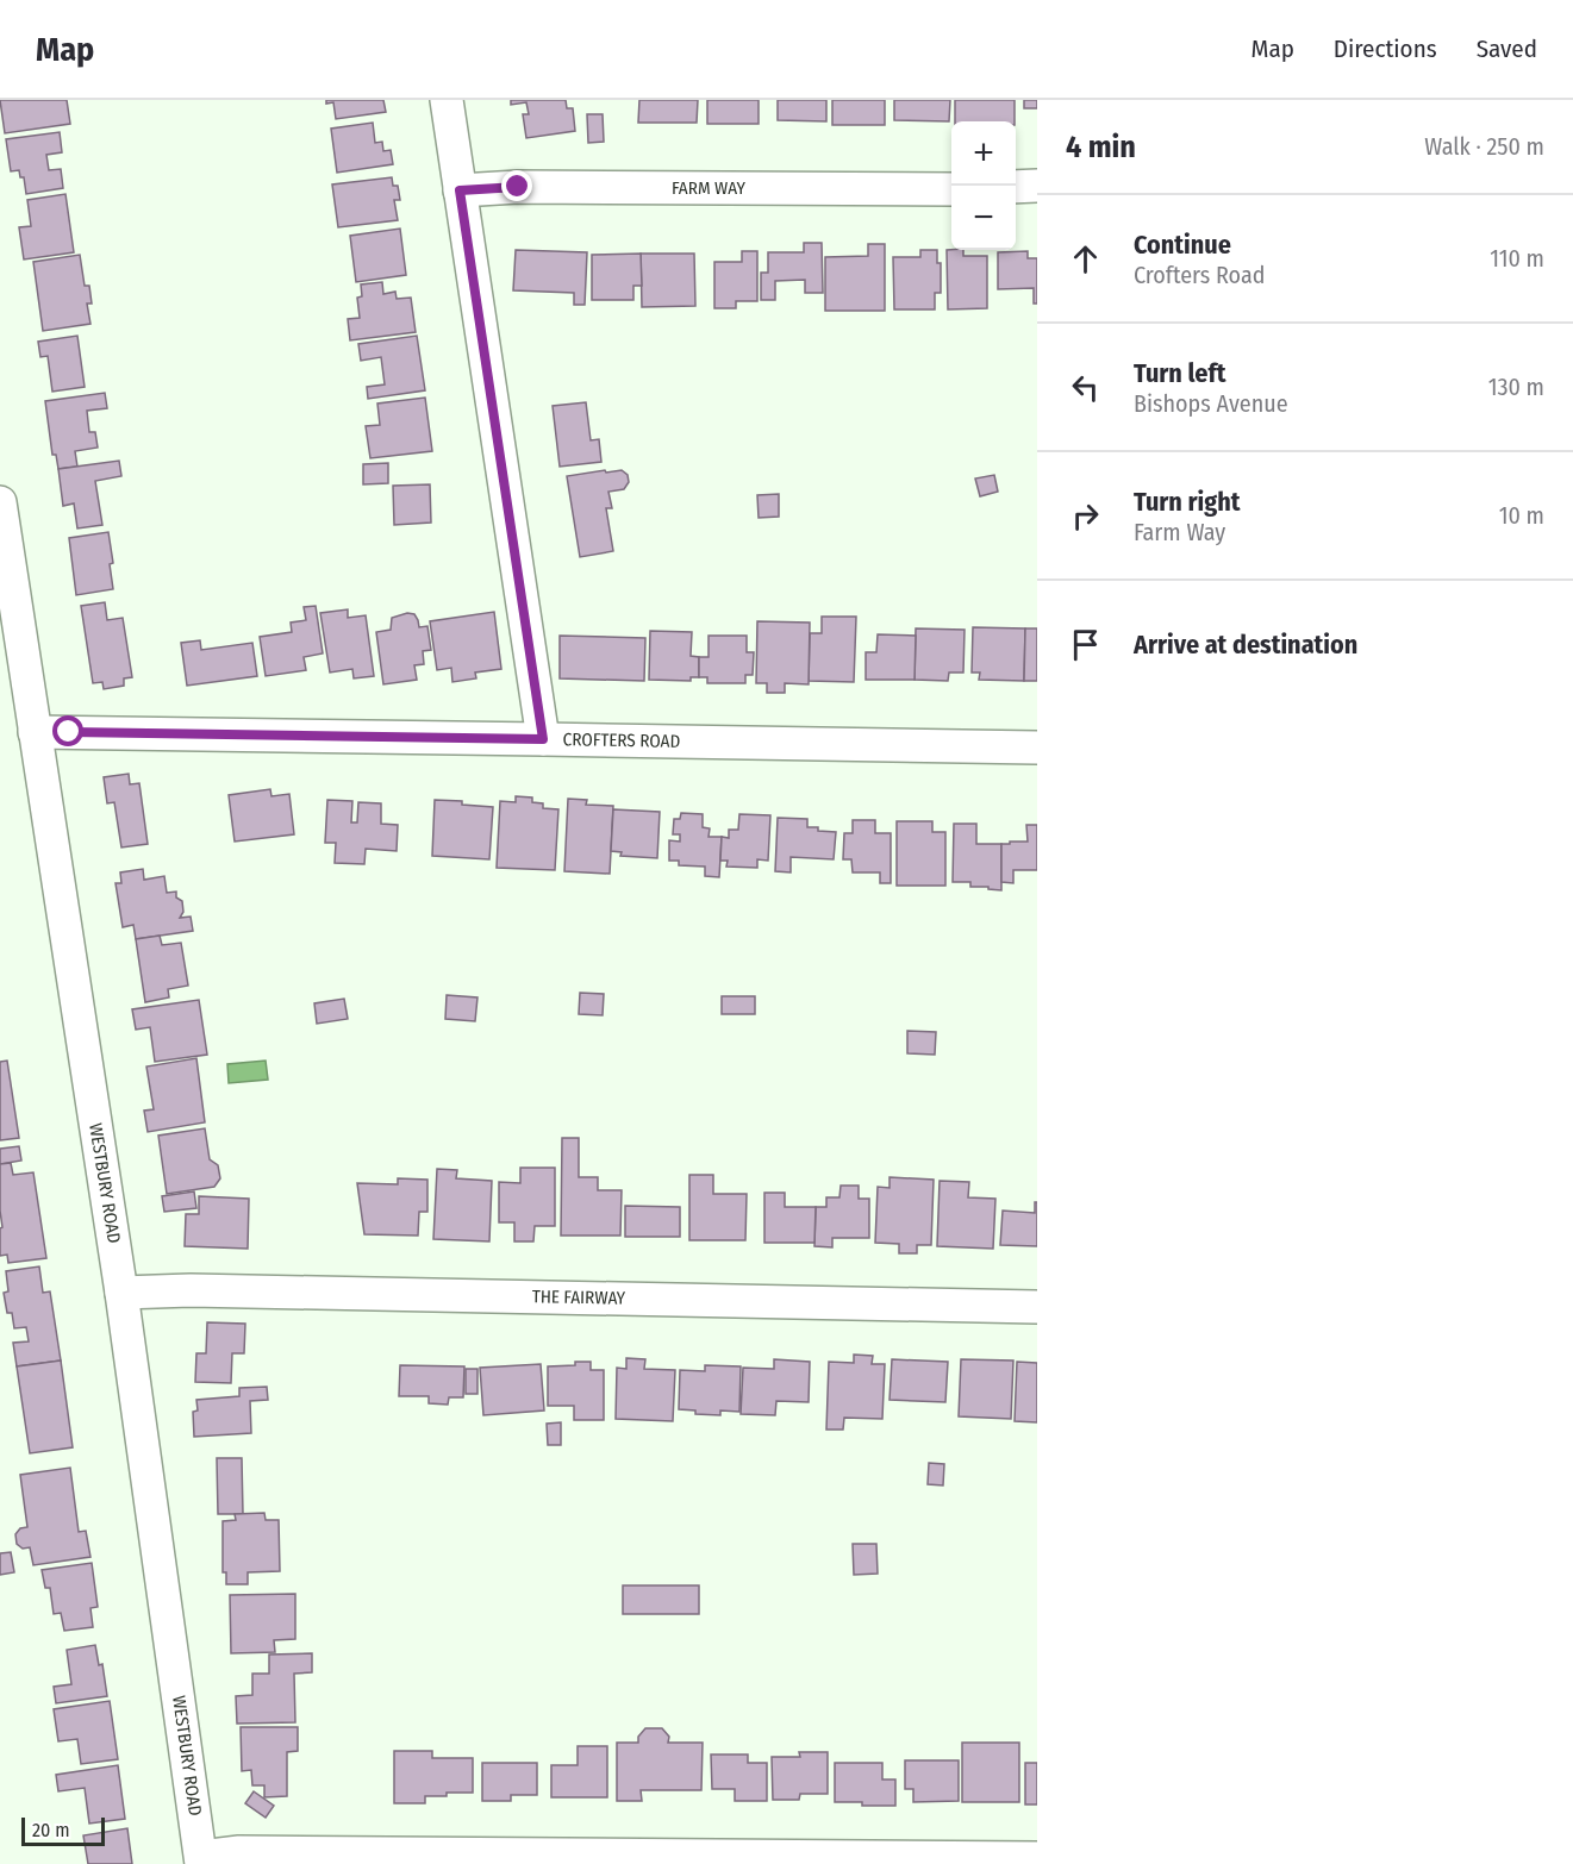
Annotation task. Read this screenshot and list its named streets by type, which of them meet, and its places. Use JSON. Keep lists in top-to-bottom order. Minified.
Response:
{"streets":{"street":["FARM WAY","CROFTERS ROAD","WESTBURY ROAD","THE FAIRWAY"]},"crossings":[["CROFTERS ROAD","WESTBURY ROAD"],["WESTBURY ROAD","THE FAIRWAY"]],"scale_bar":"20 m","page":{"header":"Map","nav":["Map","Directions","Saved"],"heading":["4 min","Walk · 250 m"],"map_buttons":["+","−"],"list":[["Continue","Crofters Road","110 m"],["Turn left","Bishops Avenue","130 m"],["Turn right","Farm Way","10 m"],"Arrive at destination"],"scale":"20 m"}}
